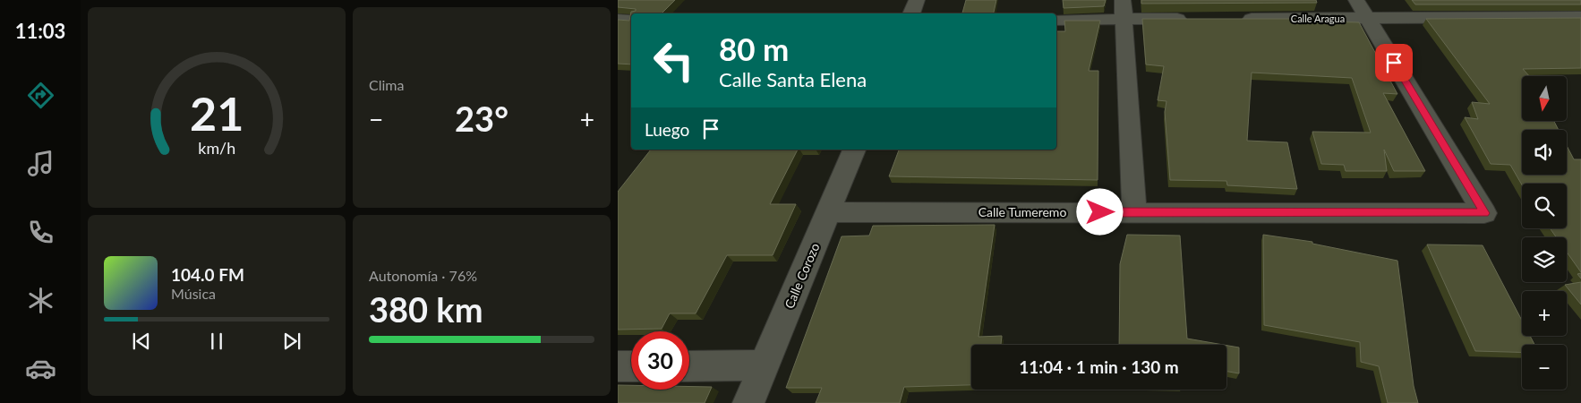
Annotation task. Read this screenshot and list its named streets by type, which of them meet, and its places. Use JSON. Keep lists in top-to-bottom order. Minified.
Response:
{"streets":{"street":["Calle Aragua","Calle Tumeremo","Calle Corozo"]},"crossings":[["Calle Aragua","Calle Tumeremo"],["Calle Tumeremo","Calle Corozo"]],"north":"bottom","page":{"tabs":"11:03","tile":["Clima",["Autonomía · 76%","380 km"]],"turn":["80 m","Calle Santa Elena"],"map_buttons":["+","−"],"heat":["−","23°","+"],"then":"Luego","song":["104.0 FM","Música"],"limit":"30","trip":"11:04 · 1 min · 130 m","gauge":["21","km/h"]}}
